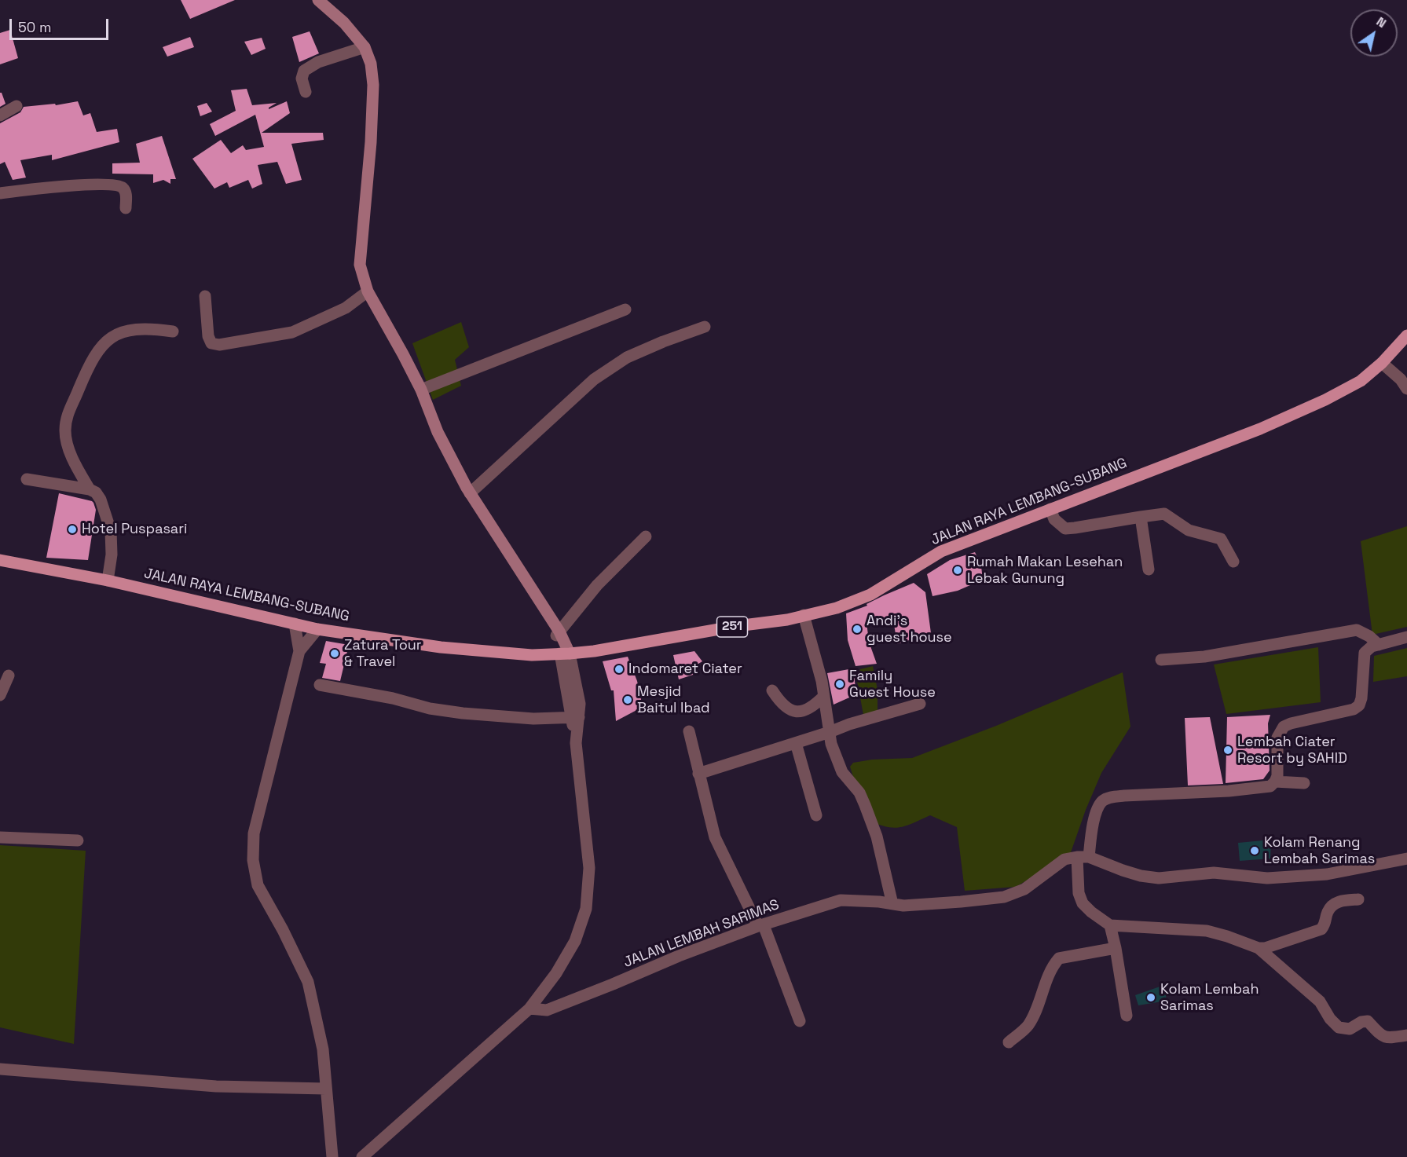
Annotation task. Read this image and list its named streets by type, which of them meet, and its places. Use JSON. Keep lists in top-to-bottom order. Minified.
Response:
{"streets":{"main road":["JALAN RAYA LEMBANG-SUBANG","251"],"street":["JALAN LEMBAH SARIMAS"]},"places":["Hotel Puspasari","Rumah Makan Lesehan Lebak Gunung","Andi's guest house","Zatura Tour & Travel","Indomaret Ciater","Family Guest House","Mesjid Baitul Ibad","Lembah Ciater Resort by SAHID","Kolam Renang Lembah Sarimas","Kolam Lembah Sarimas"],"scale_bar":"50 m","north":"top right"}
